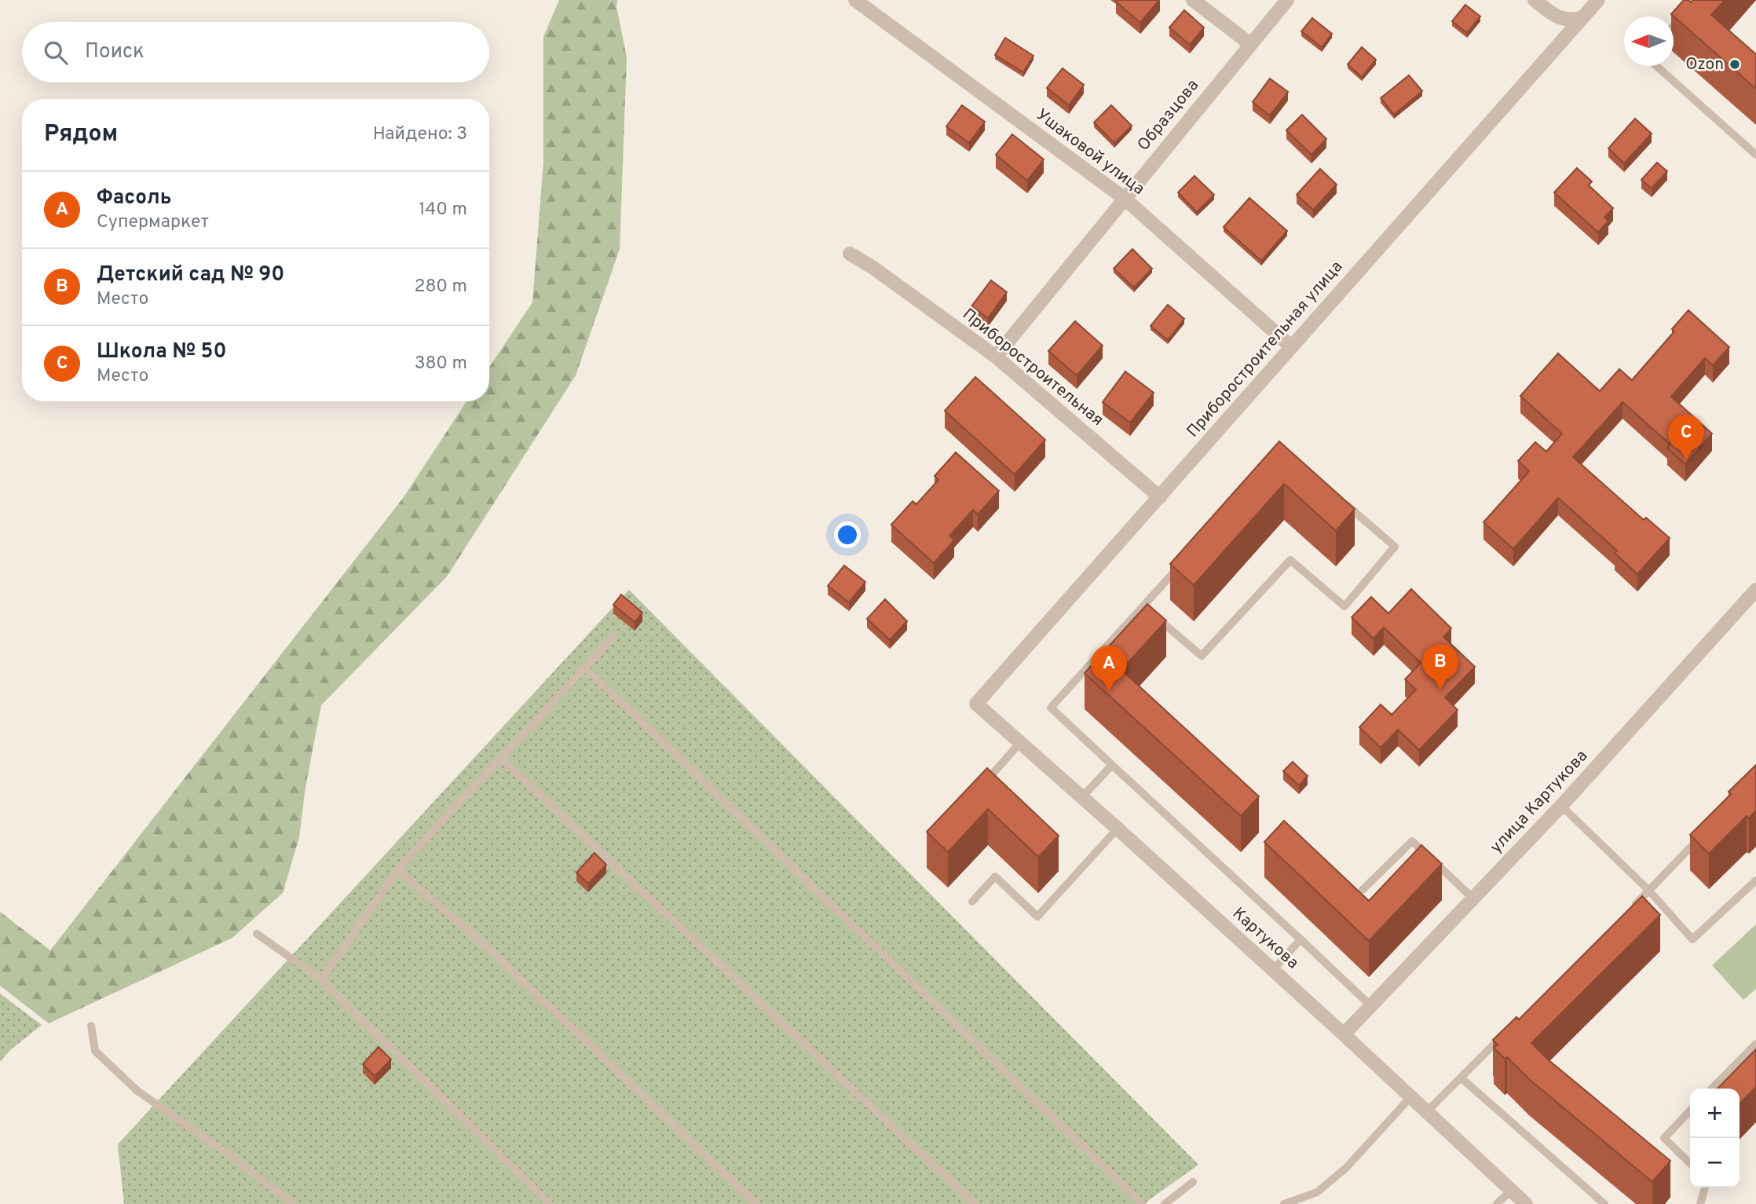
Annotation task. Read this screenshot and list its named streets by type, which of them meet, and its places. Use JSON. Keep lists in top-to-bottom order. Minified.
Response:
{"streets":{"street":["Образцова","Ушаковой улица","Приборостроительная улица","Приборостроительная","улица Картукова","Картукова"]},"crossings":[["Образцова","Ушаковой улица"],["Образцова","Приборостроительная"],["Ушаковой улица","Приборостроительная улица"],["Приборостроительная улица","Приборостроительная"],["Приборостроительная улица","Картукова"],["улица Картукова","Картукова"]],"places":["Ozon"],"north":"left","page":{"search":"Поиск","heading":["Рядом","Найдено: 3"],"list":[{"mark":"A","name":"Фасоль","note":"Супермаркет","value":"140 m"},{"mark":"B","name":"Детский сад № 90","note":"Место","value":"280 m"},{"mark":"C","name":"Школа № 50","note":"Место","value":"380 m"}],"pins":["C","B","A"],"map_buttons":["+","−"]}}
